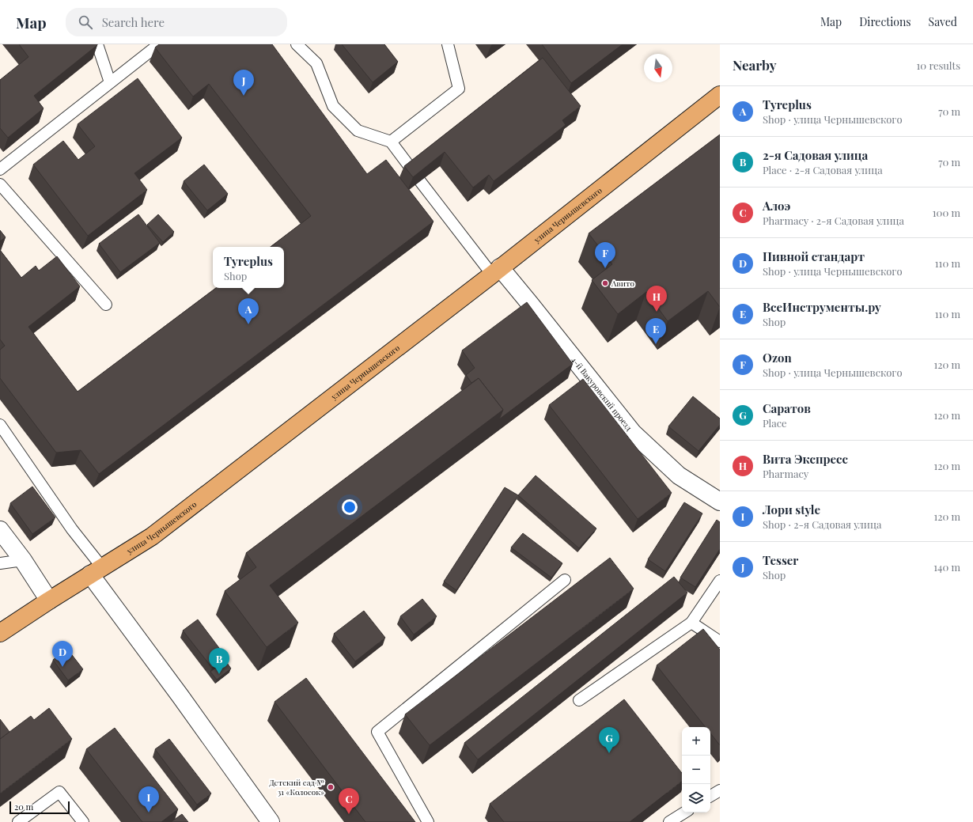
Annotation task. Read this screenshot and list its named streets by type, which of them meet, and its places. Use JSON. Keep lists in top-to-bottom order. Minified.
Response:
{"streets":{"main road":["улица Чернышевского"],"street":["4-й Вакуровский проезд"]},"crossings":[["улица Чернышевского","4-й Вакуровский проезд"]],"places":["Авито","Детский сад № 31 «Колосок»"],"scale_bar":"20 m","north":"bottom","page":{"header":"Map","search":"Search here","nav":["Map","Directions","Saved"],"heading":["Nearby","10 results"],"pins":["J","F","H","A","E","D","B","G","I","C"],"list":[{"mark":"A","name":"Tyreplus","note":"Shop · улица Чернышевского","value":"70 m"},{"mark":"B","name":"2-я Садовая улица","note":"Place · 2-я Садовая улица","value":"70 m"},{"mark":"C","name":"Алоэ","note":"Pharmacy · 2-я Садовая улица","value":"100 m"},{"mark":"D","name":"Пивной стандарт","note":"Shop · улица Чернышевского","value":"110 m"},{"mark":"E","name":"ВсеИнструменты.ру","note":"Shop","value":"110 m"},{"mark":"F","name":"Ozon","note":"Shop · улица Чернышевского","value":"120 m"},{"mark":"G","name":"Саратов","note":"Place","value":"120 m"},{"mark":"H","name":"Вита Экспресс","note":"Pharmacy","value":"120 m"},{"mark":"I","name":"Лори style","note":"Shop · 2-я Садовая улица","value":"120 m"},{"mark":"J","name":"Tesser","note":"Shop","value":"140 m"}],"popup":["Tyreplus","Shop"],"map_buttons":["+","−"],"scale":"20 m"}}
